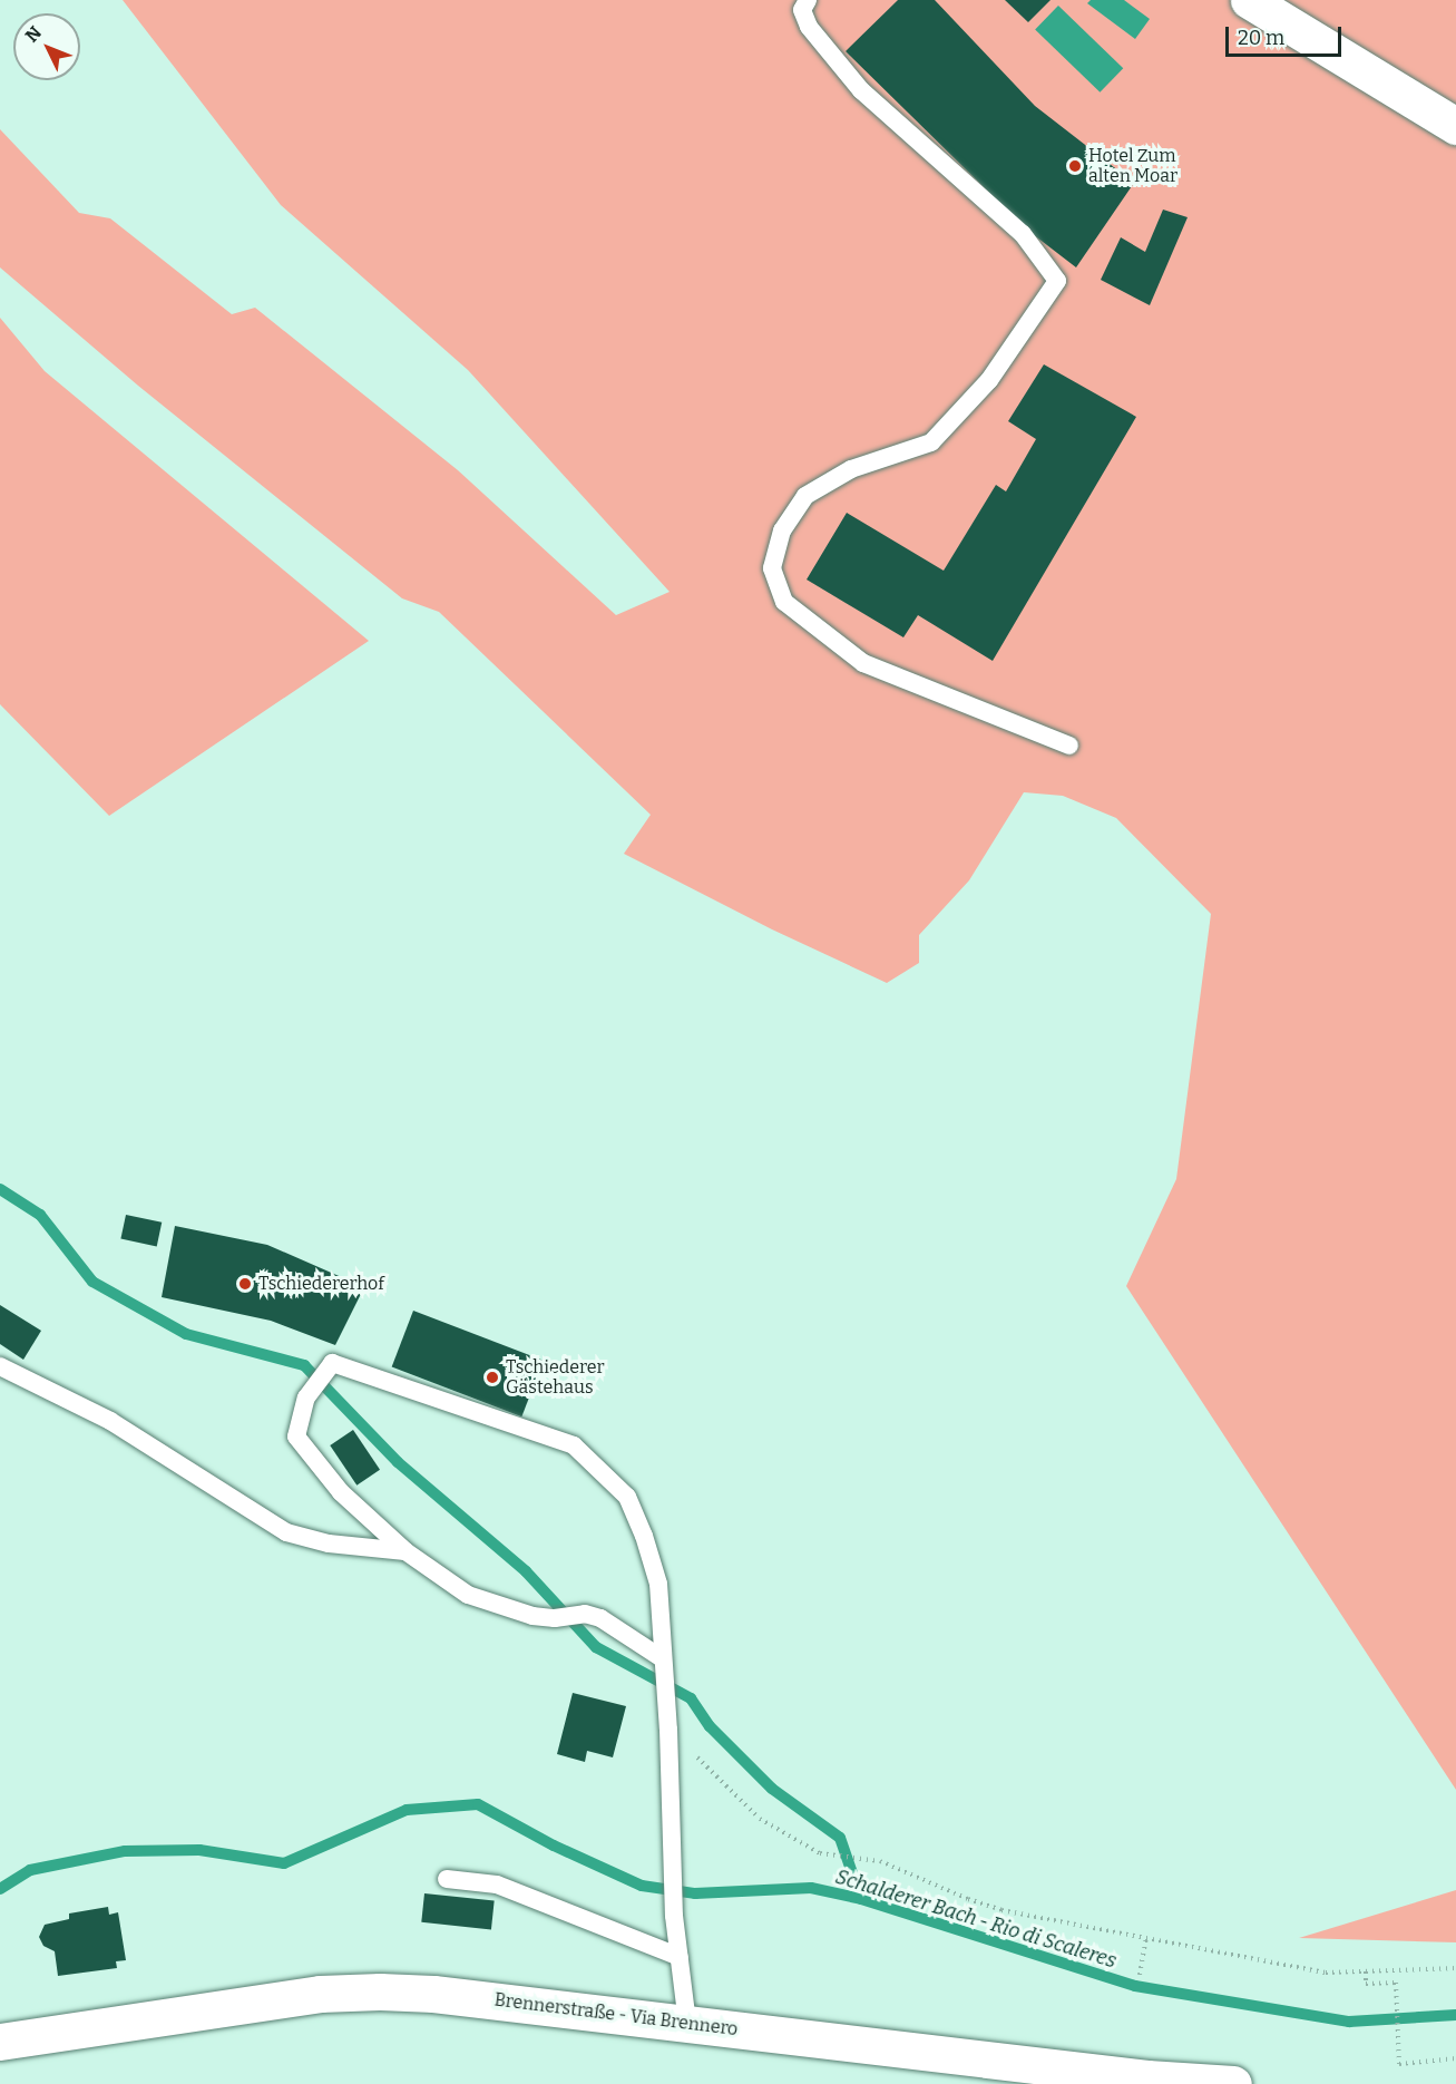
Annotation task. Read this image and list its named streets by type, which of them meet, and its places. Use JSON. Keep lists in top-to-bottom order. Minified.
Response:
{"streets":{"main road":["Brennerstraße - Via Brennero"]},"water":["Schalderer Bach - Rio di Scaleres"],"places":["Hotel Zum alten Moar","Tschiedererhof","Tschiederer Gästehaus"],"scale_bar":"20 m","north":"top left"}
